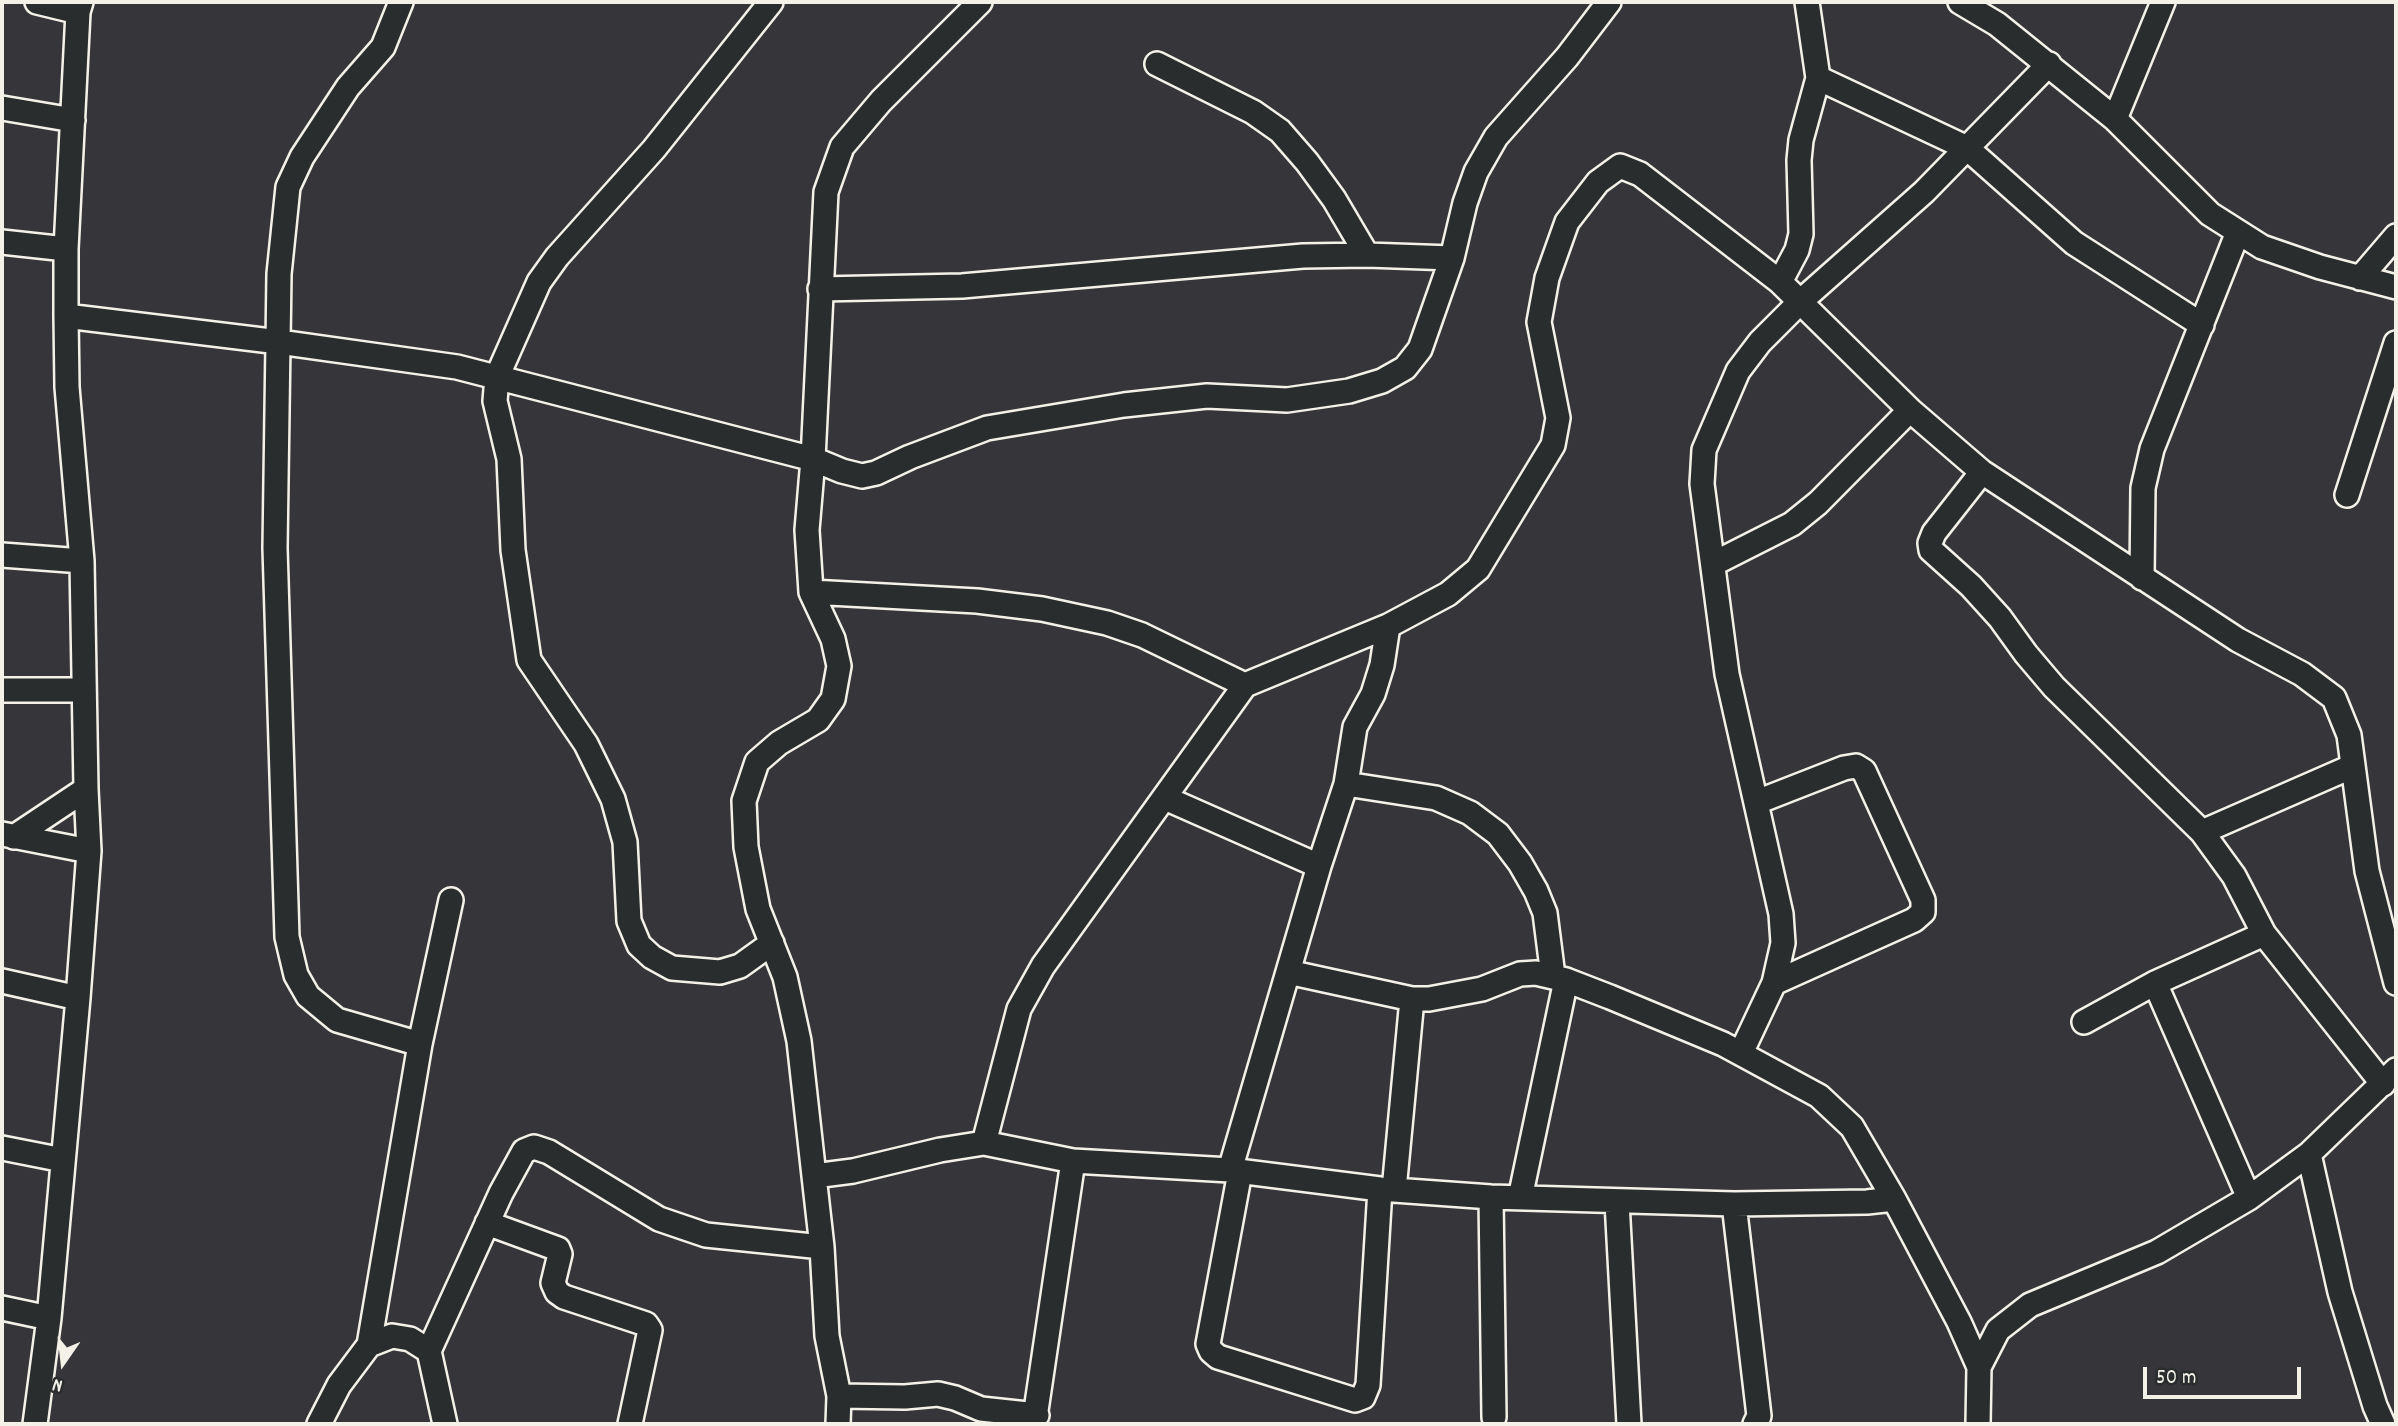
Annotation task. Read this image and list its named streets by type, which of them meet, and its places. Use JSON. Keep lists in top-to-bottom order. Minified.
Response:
{"scale_bar":"50 m","north":"bottom"}
